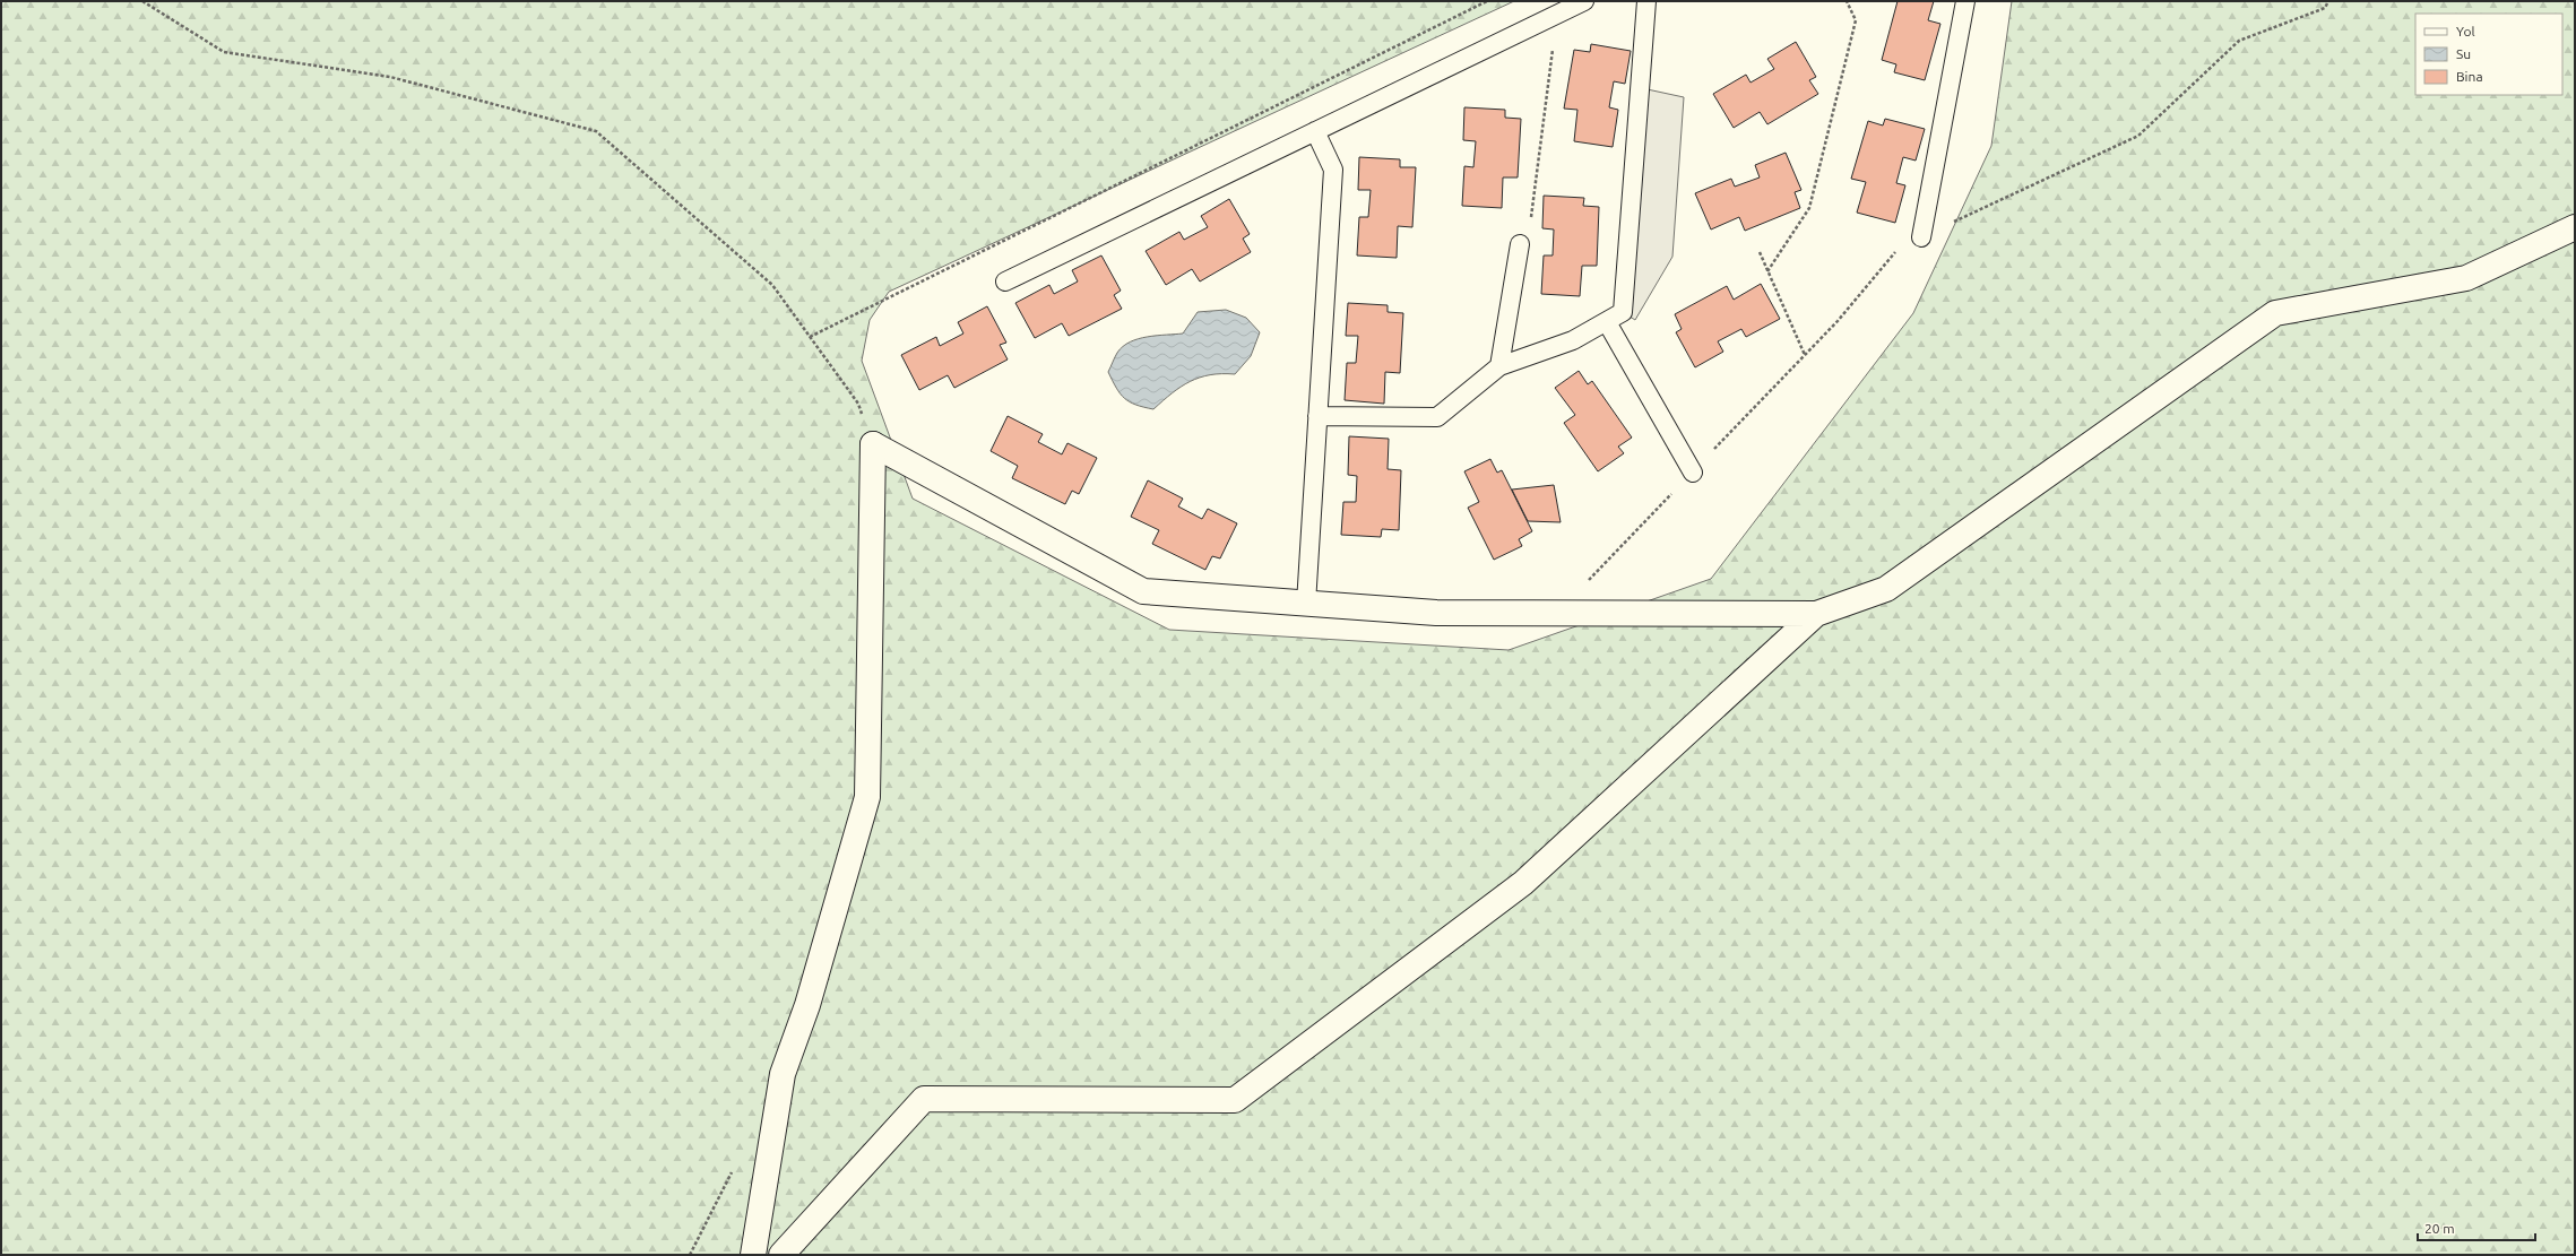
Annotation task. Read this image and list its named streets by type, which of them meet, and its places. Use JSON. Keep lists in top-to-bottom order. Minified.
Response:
{"legend":["Yol","Su","Bina"],"scale_bar":"20 m"}
